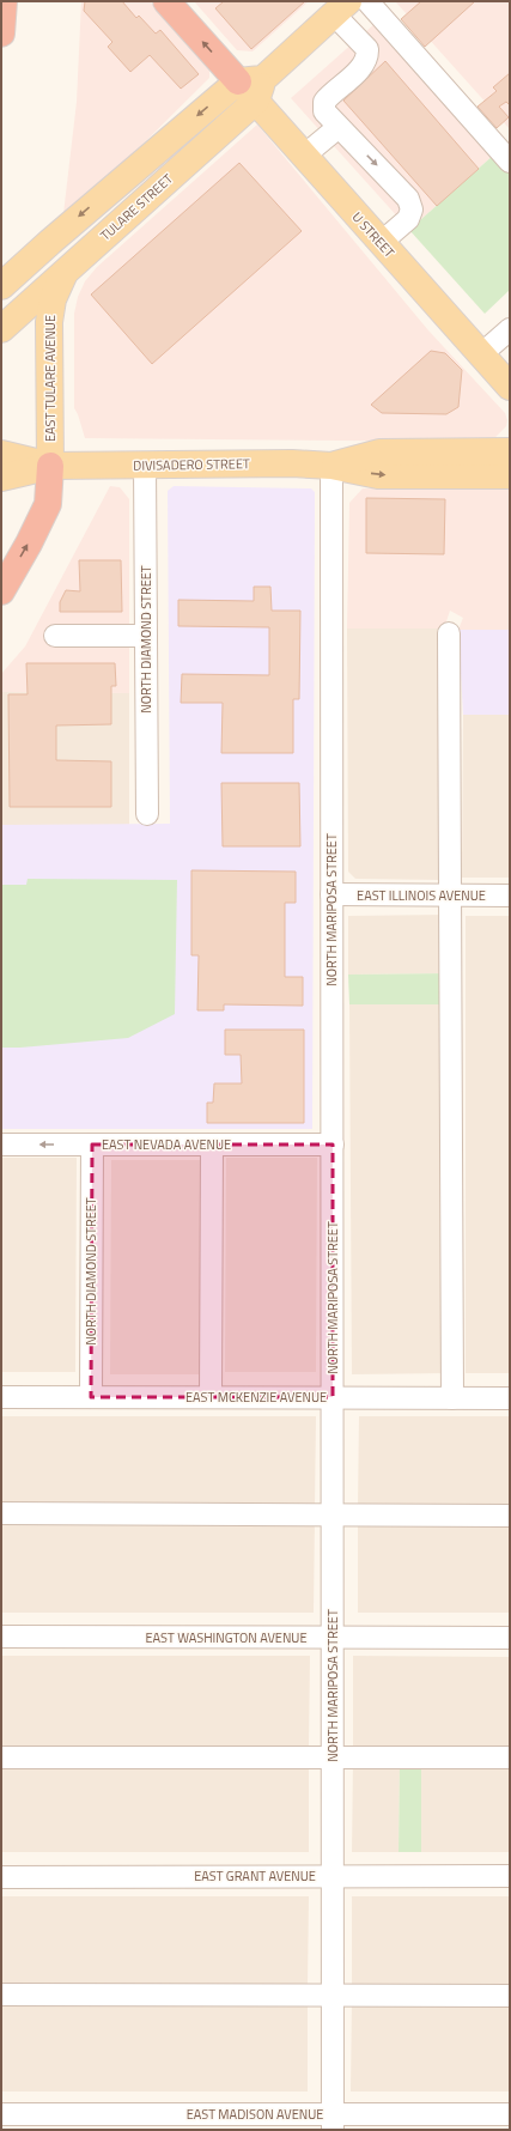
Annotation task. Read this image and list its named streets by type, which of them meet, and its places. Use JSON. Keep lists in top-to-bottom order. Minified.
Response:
{"streets":{"main road":["TULARE STREET","U STREET","EAST TULARE AVENUE","DIVISADERO STREET"],"street":["NORTH DIAMOND STREET","EAST ILLINOIS AVENUE","NORTH MARIPOSA STREET","EAST NEVADA AVENUE","EAST MCKENZIE AVENUE","EAST WASHINGTON AVENUE","EAST GRANT AVENUE","EAST MADISON AVENUE"]},"crossings":[["TULARE STREET","U STREET"],["TULARE STREET","EAST TULARE AVENUE"],["EAST TULARE AVENUE","DIVISADERO STREET"],["DIVISADERO STREET","NORTH DIAMOND STREET"],["DIVISADERO STREET","NORTH MARIPOSA STREET"],["NORTH DIAMOND STREET","EAST NEVADA AVENUE"],["NORTH DIAMOND STREET","EAST MCKENZIE AVENUE"],["EAST ILLINOIS AVENUE","NORTH MARIPOSA STREET"],["NORTH MARIPOSA STREET","EAST NEVADA AVENUE"],["NORTH MARIPOSA STREET","EAST MCKENZIE AVENUE"],["NORTH MARIPOSA STREET","EAST WASHINGTON AVENUE"],["NORTH MARIPOSA STREET","EAST GRANT AVENUE"],["NORTH MARIPOSA STREET","EAST MADISON AVENUE"]]}
